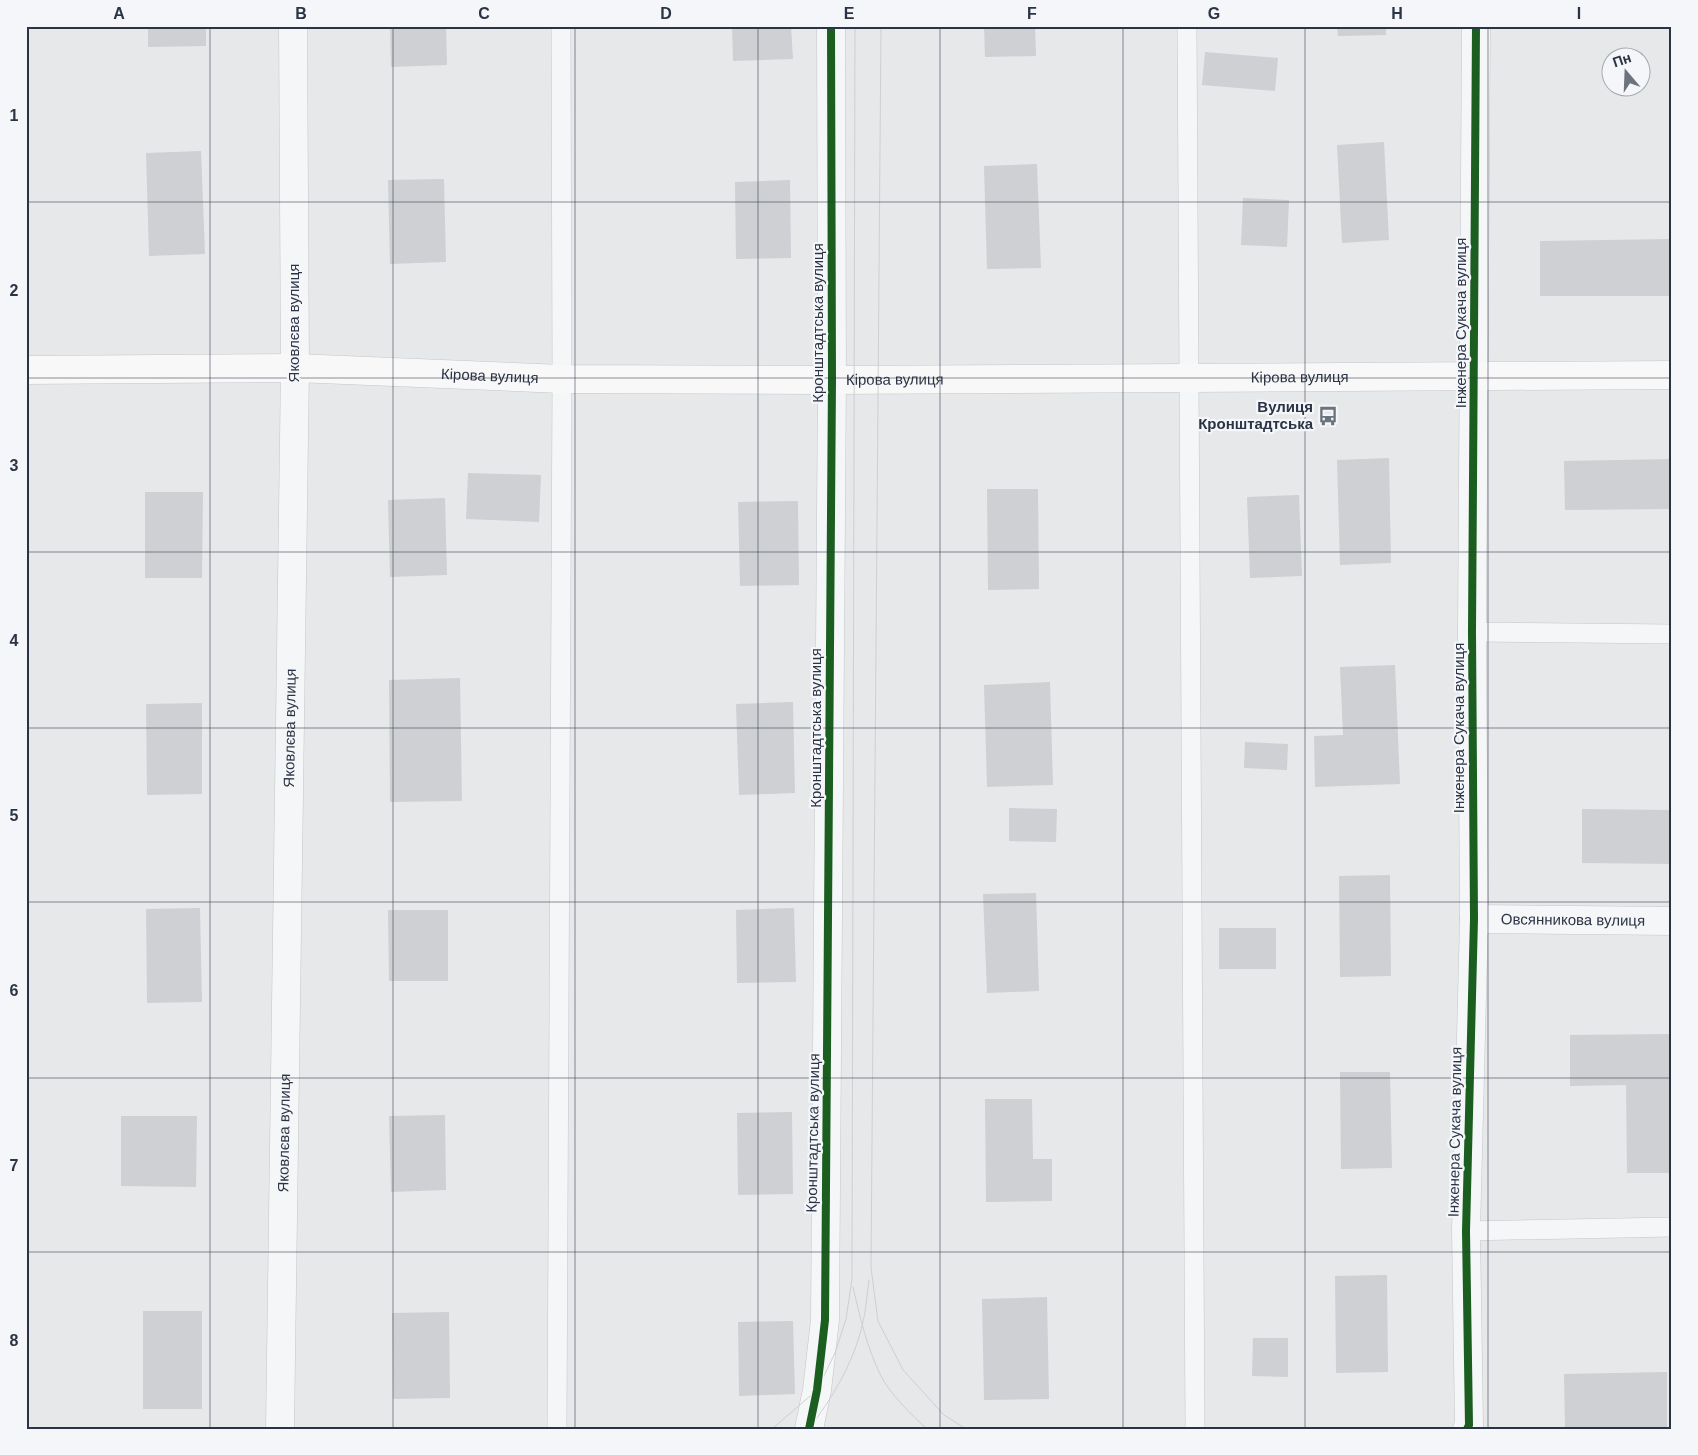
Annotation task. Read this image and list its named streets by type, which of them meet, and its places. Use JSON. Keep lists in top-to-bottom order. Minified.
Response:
{"streets":{"main road":["Кірова вулиця"],"street":["Яковлєва вулиця","Кронштадтська вулиця","Інженера Сукача вулиця","Овсянникова вулиця"]},"crossings":[["Яковлєва вулиця","Кірова вулиця"],["Кронштадтська вулиця","Кірова вулиця"],["Інженера Сукача вулиця","Кірова вулиця"],["Інженера Сукача вулиця","Овсянникова вулиця"]],"places":{"bus stop":["Вулиця Кронштадтська"]},"north":"top","grid":{"columns":["A","B","C","D","E","F","G","H","I"],"rows":["1","2","3","4","5","6","7","8"]}}
